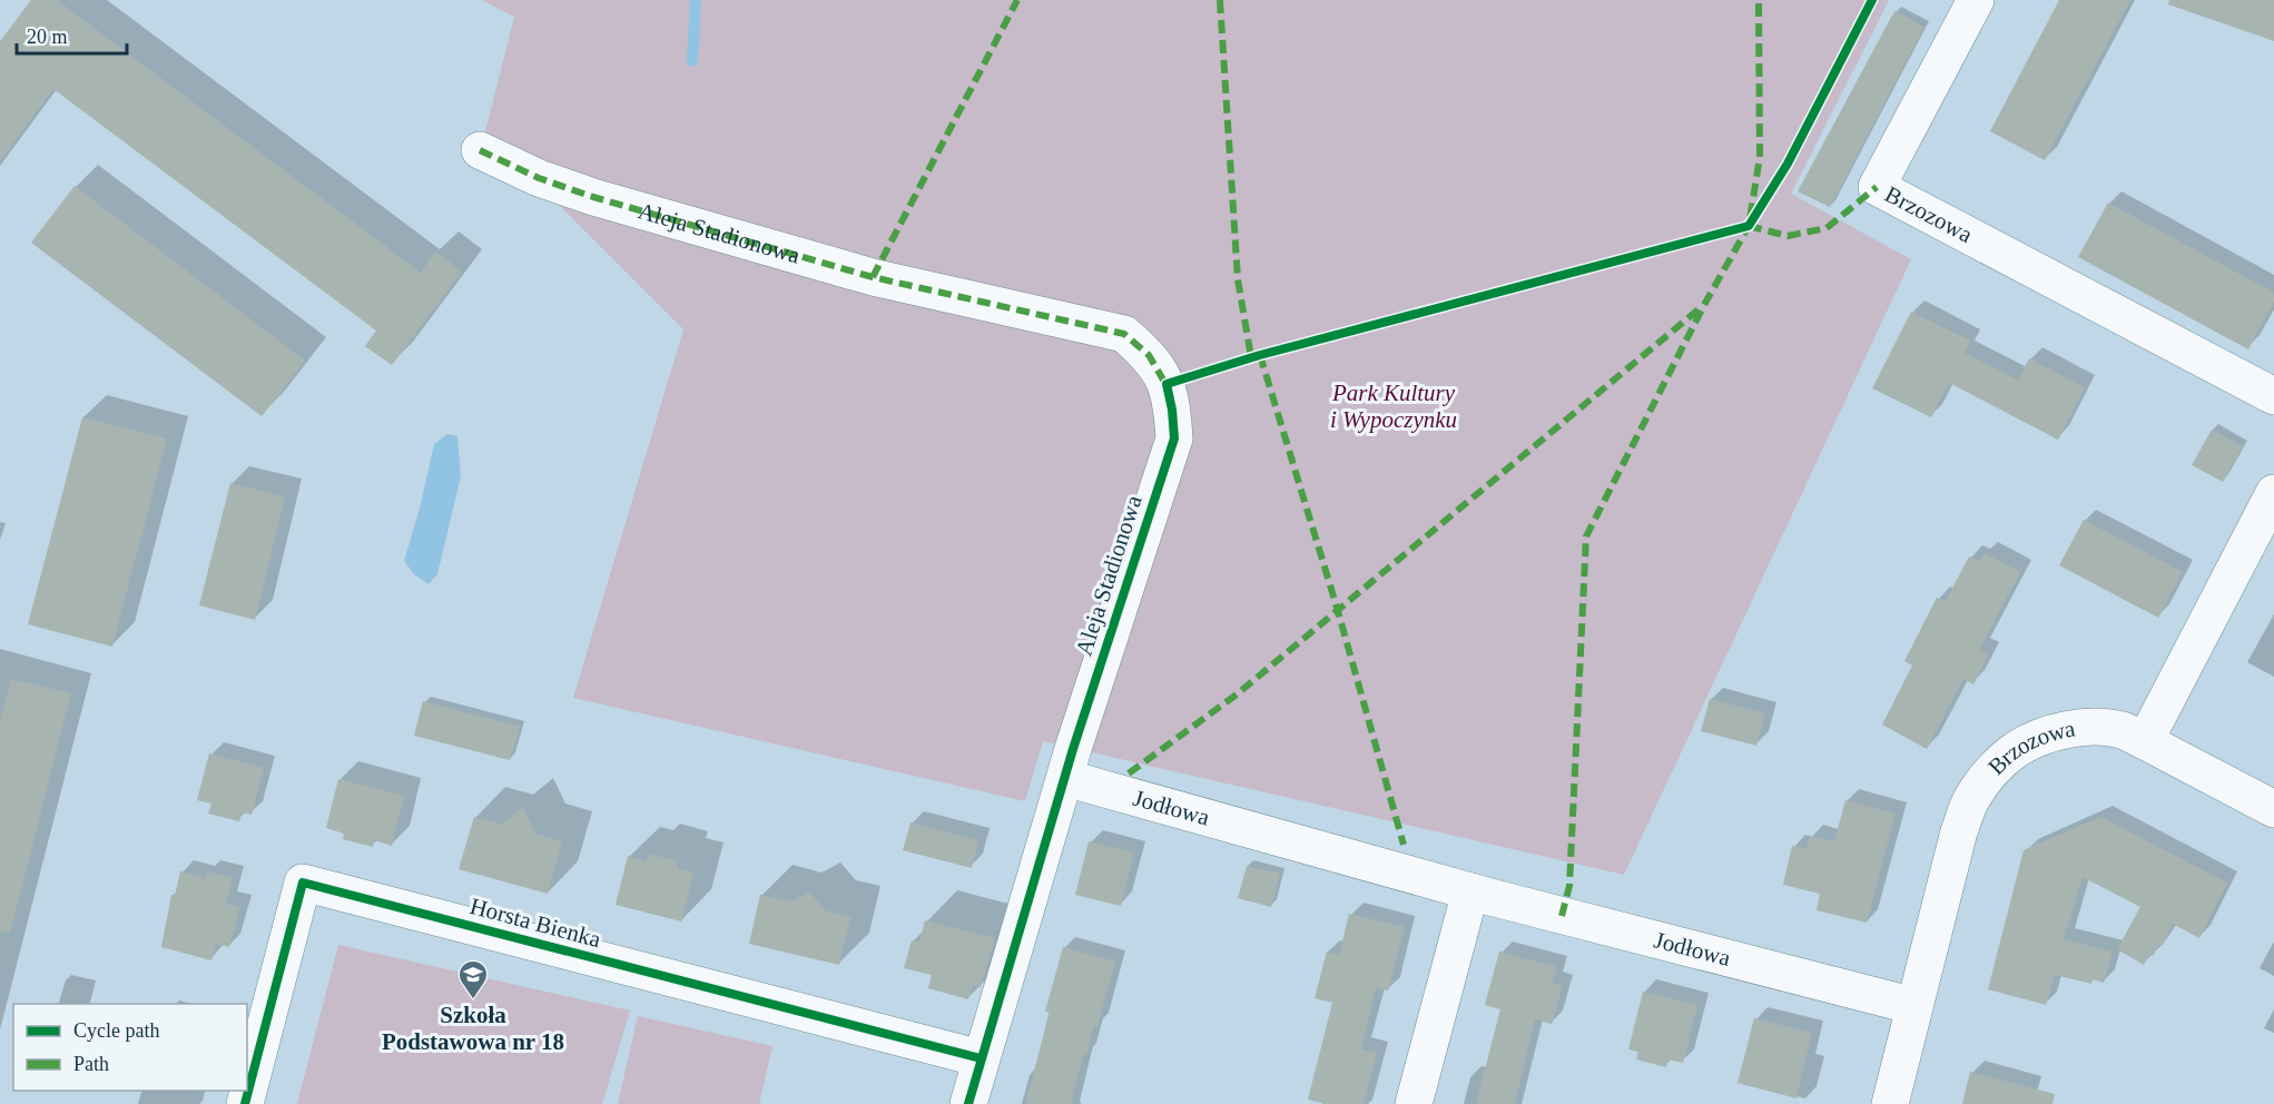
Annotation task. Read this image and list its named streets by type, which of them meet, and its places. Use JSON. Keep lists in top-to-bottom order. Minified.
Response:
{"streets":{"street":["Brzozowa","Aleja Stadionowa","Jodłowa","Horsta Bienka"]},"crossings":[["Brzozowa","Jodłowa"],["Aleja Stadionowa","Jodłowa"]],"parks":["Park Kultury i Wypoczynku"],"places":{"school or university":["Szkoła Podstawowa nr 18"]},"legend":["Cycle path","Path"],"scale_bar":"20 m"}
